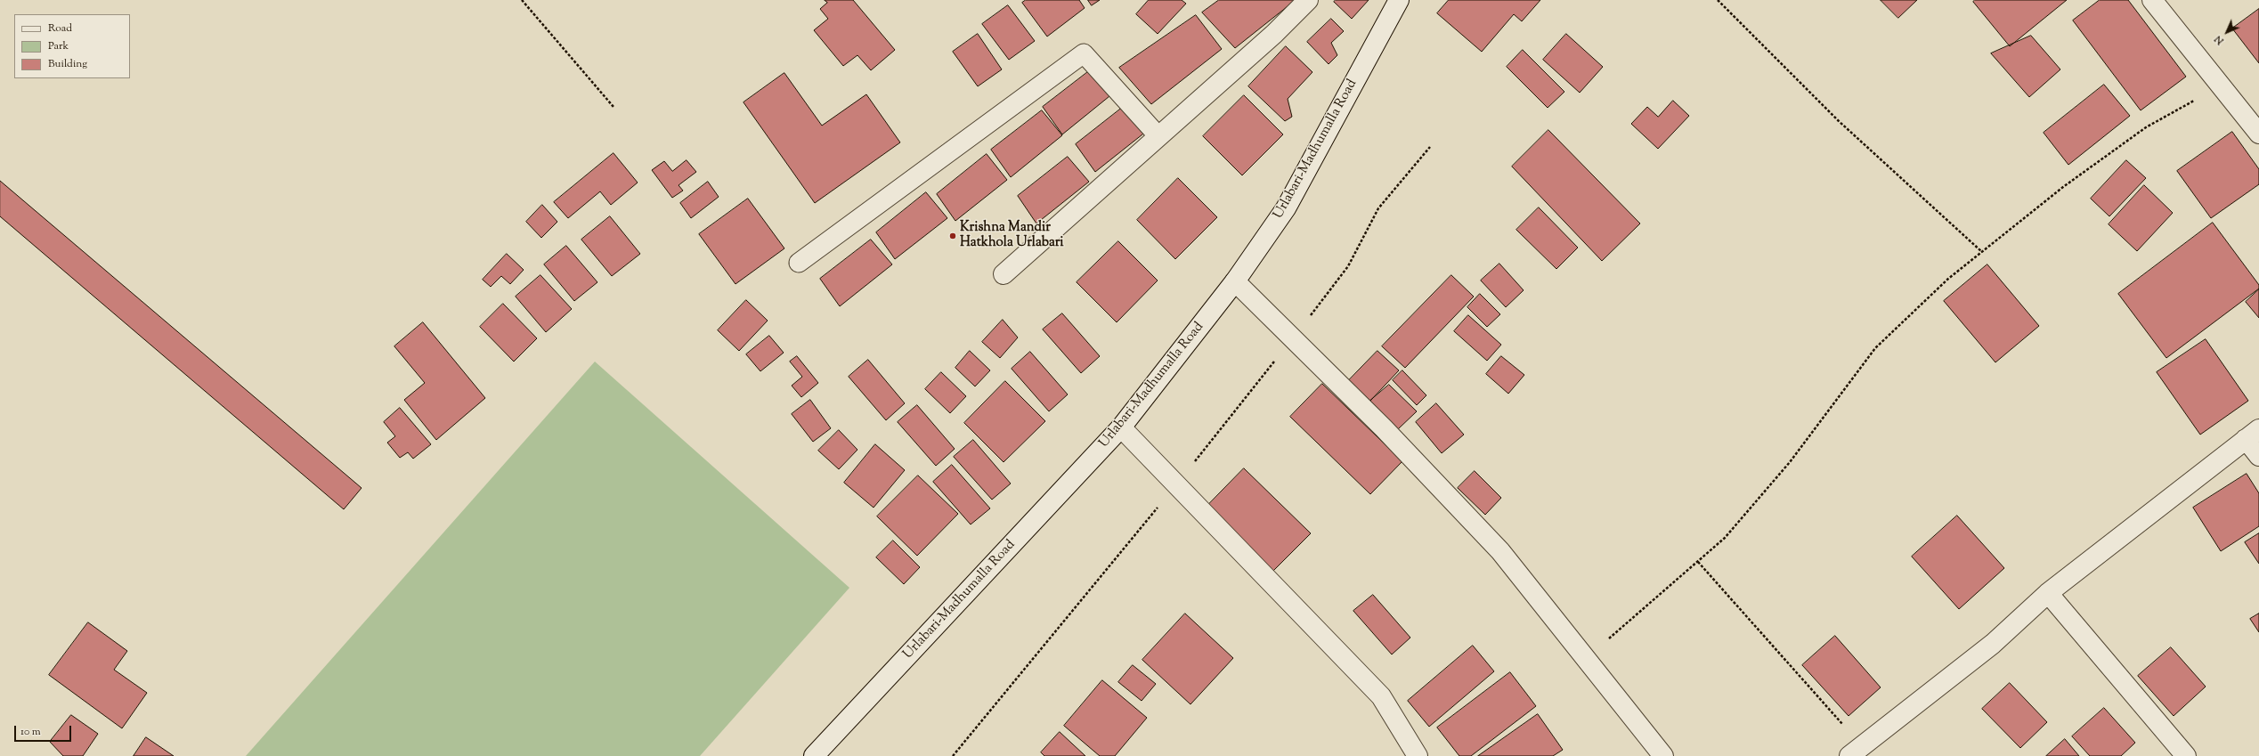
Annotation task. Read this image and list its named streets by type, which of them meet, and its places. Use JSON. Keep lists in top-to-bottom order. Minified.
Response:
{"streets":{"street":["Urlabari-Madhumalla Road"]},"places":["Krishna Mandir Hatkhola Urlabari"],"legend":["Road","Park","Building"],"scale_bar":"10 m","north":"bottom left"}
